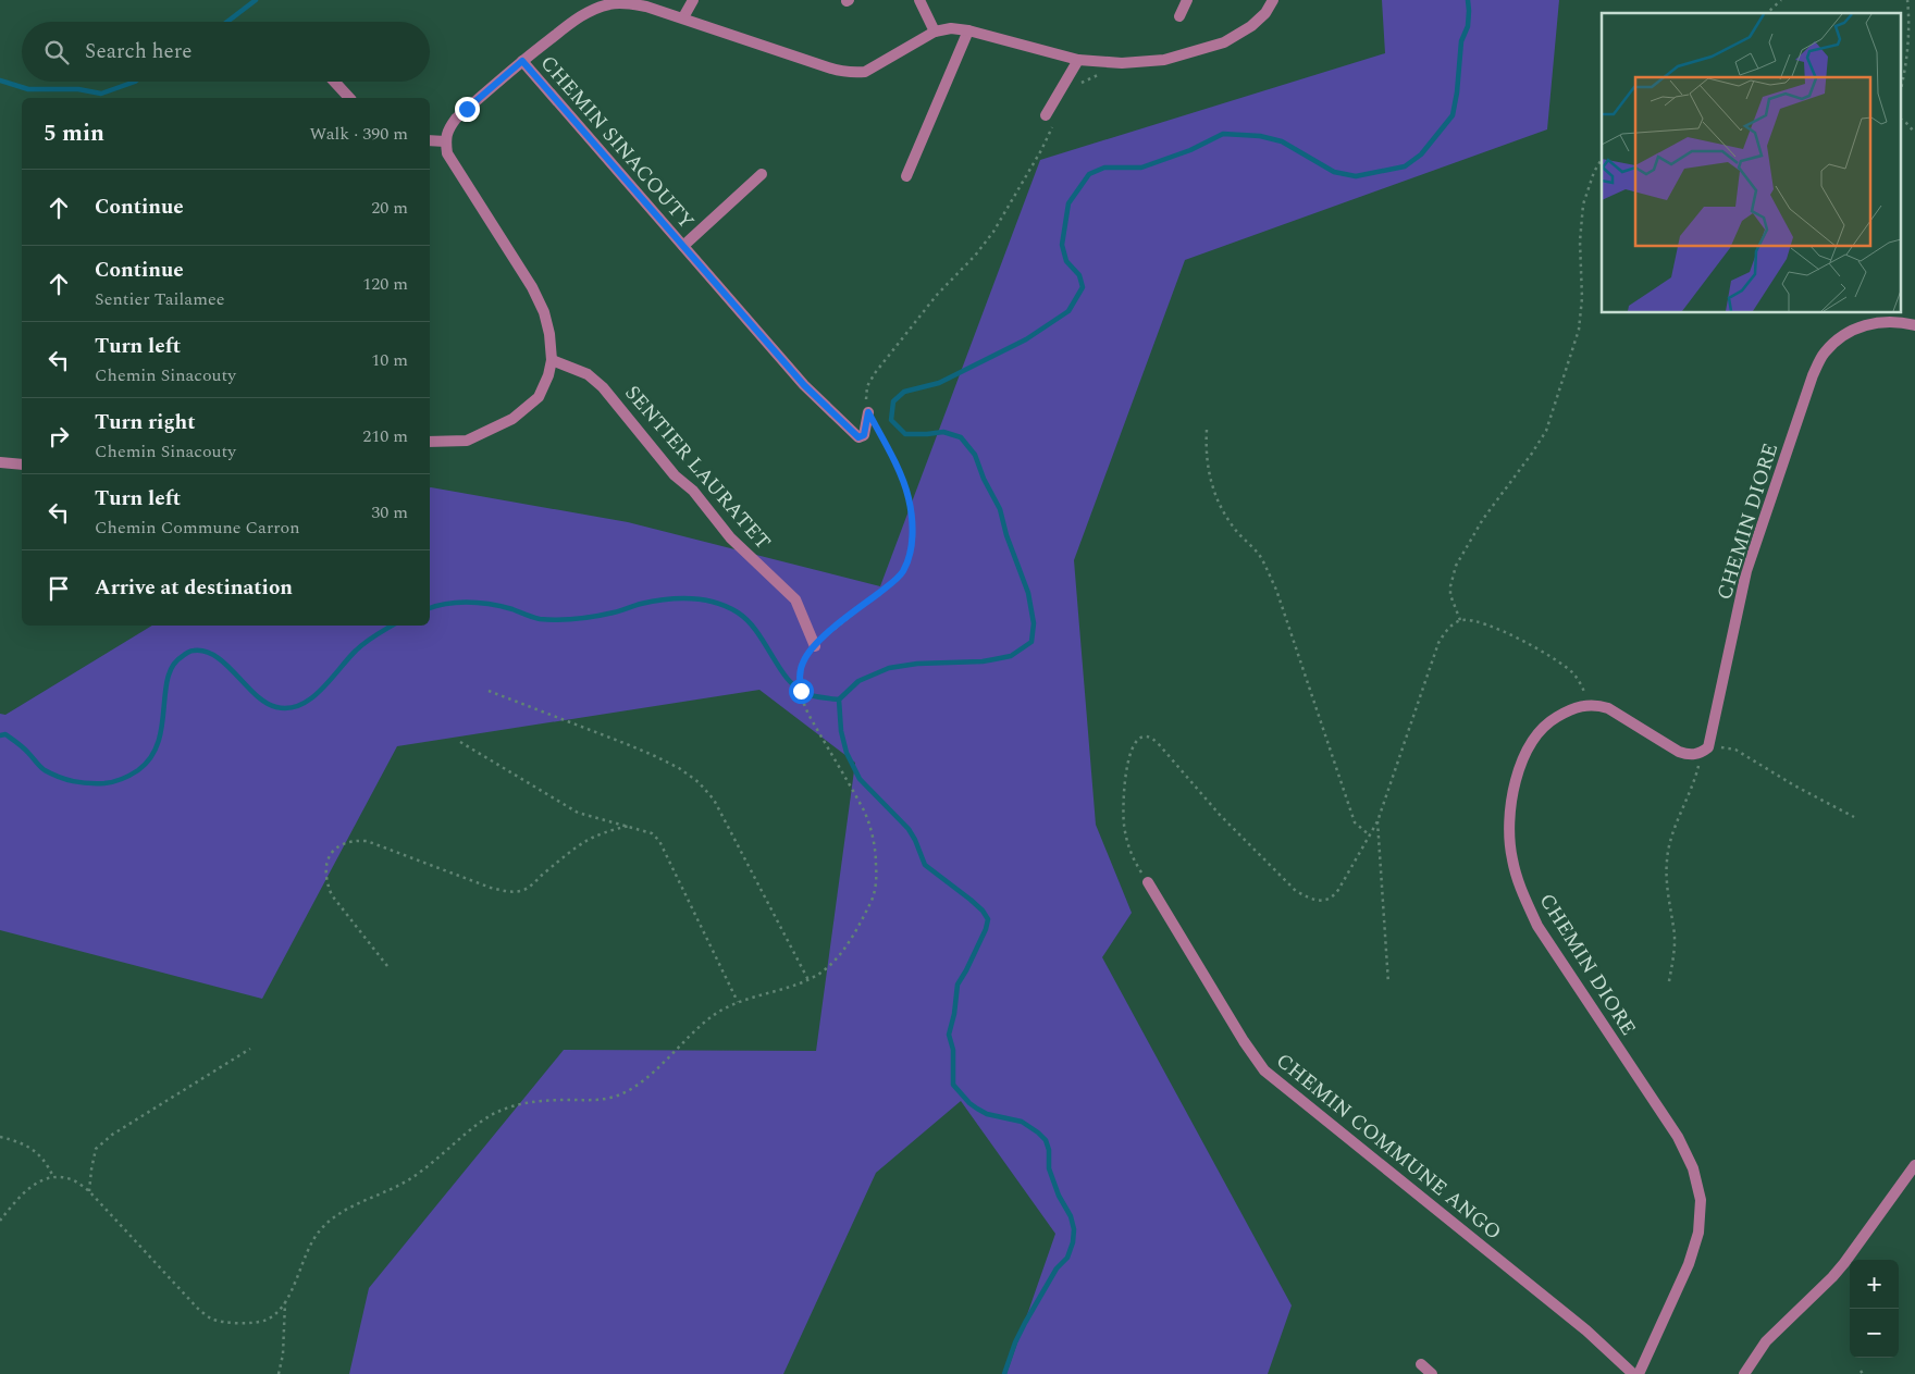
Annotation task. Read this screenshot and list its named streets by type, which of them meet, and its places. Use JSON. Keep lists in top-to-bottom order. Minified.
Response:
{"streets":{"street":["CHEMIN SINACOUTY","SENTIER LAURATET","CHEMIN DIORE","CHEMIN COMMUNE ANGO"]},"page":{"search":"Search here","heading":["5 min","Walk · 390 m"],"list":[["Continue","20 m"],["Continue","Sentier Tailamee","120 m"],["Turn left","Chemin Sinacouty","10 m"],["Turn right","Chemin Sinacouty","210 m"],["Turn left","Chemin Commune Carron","30 m"],"Arrive at destination"],"map_buttons":["+","−"]}}
